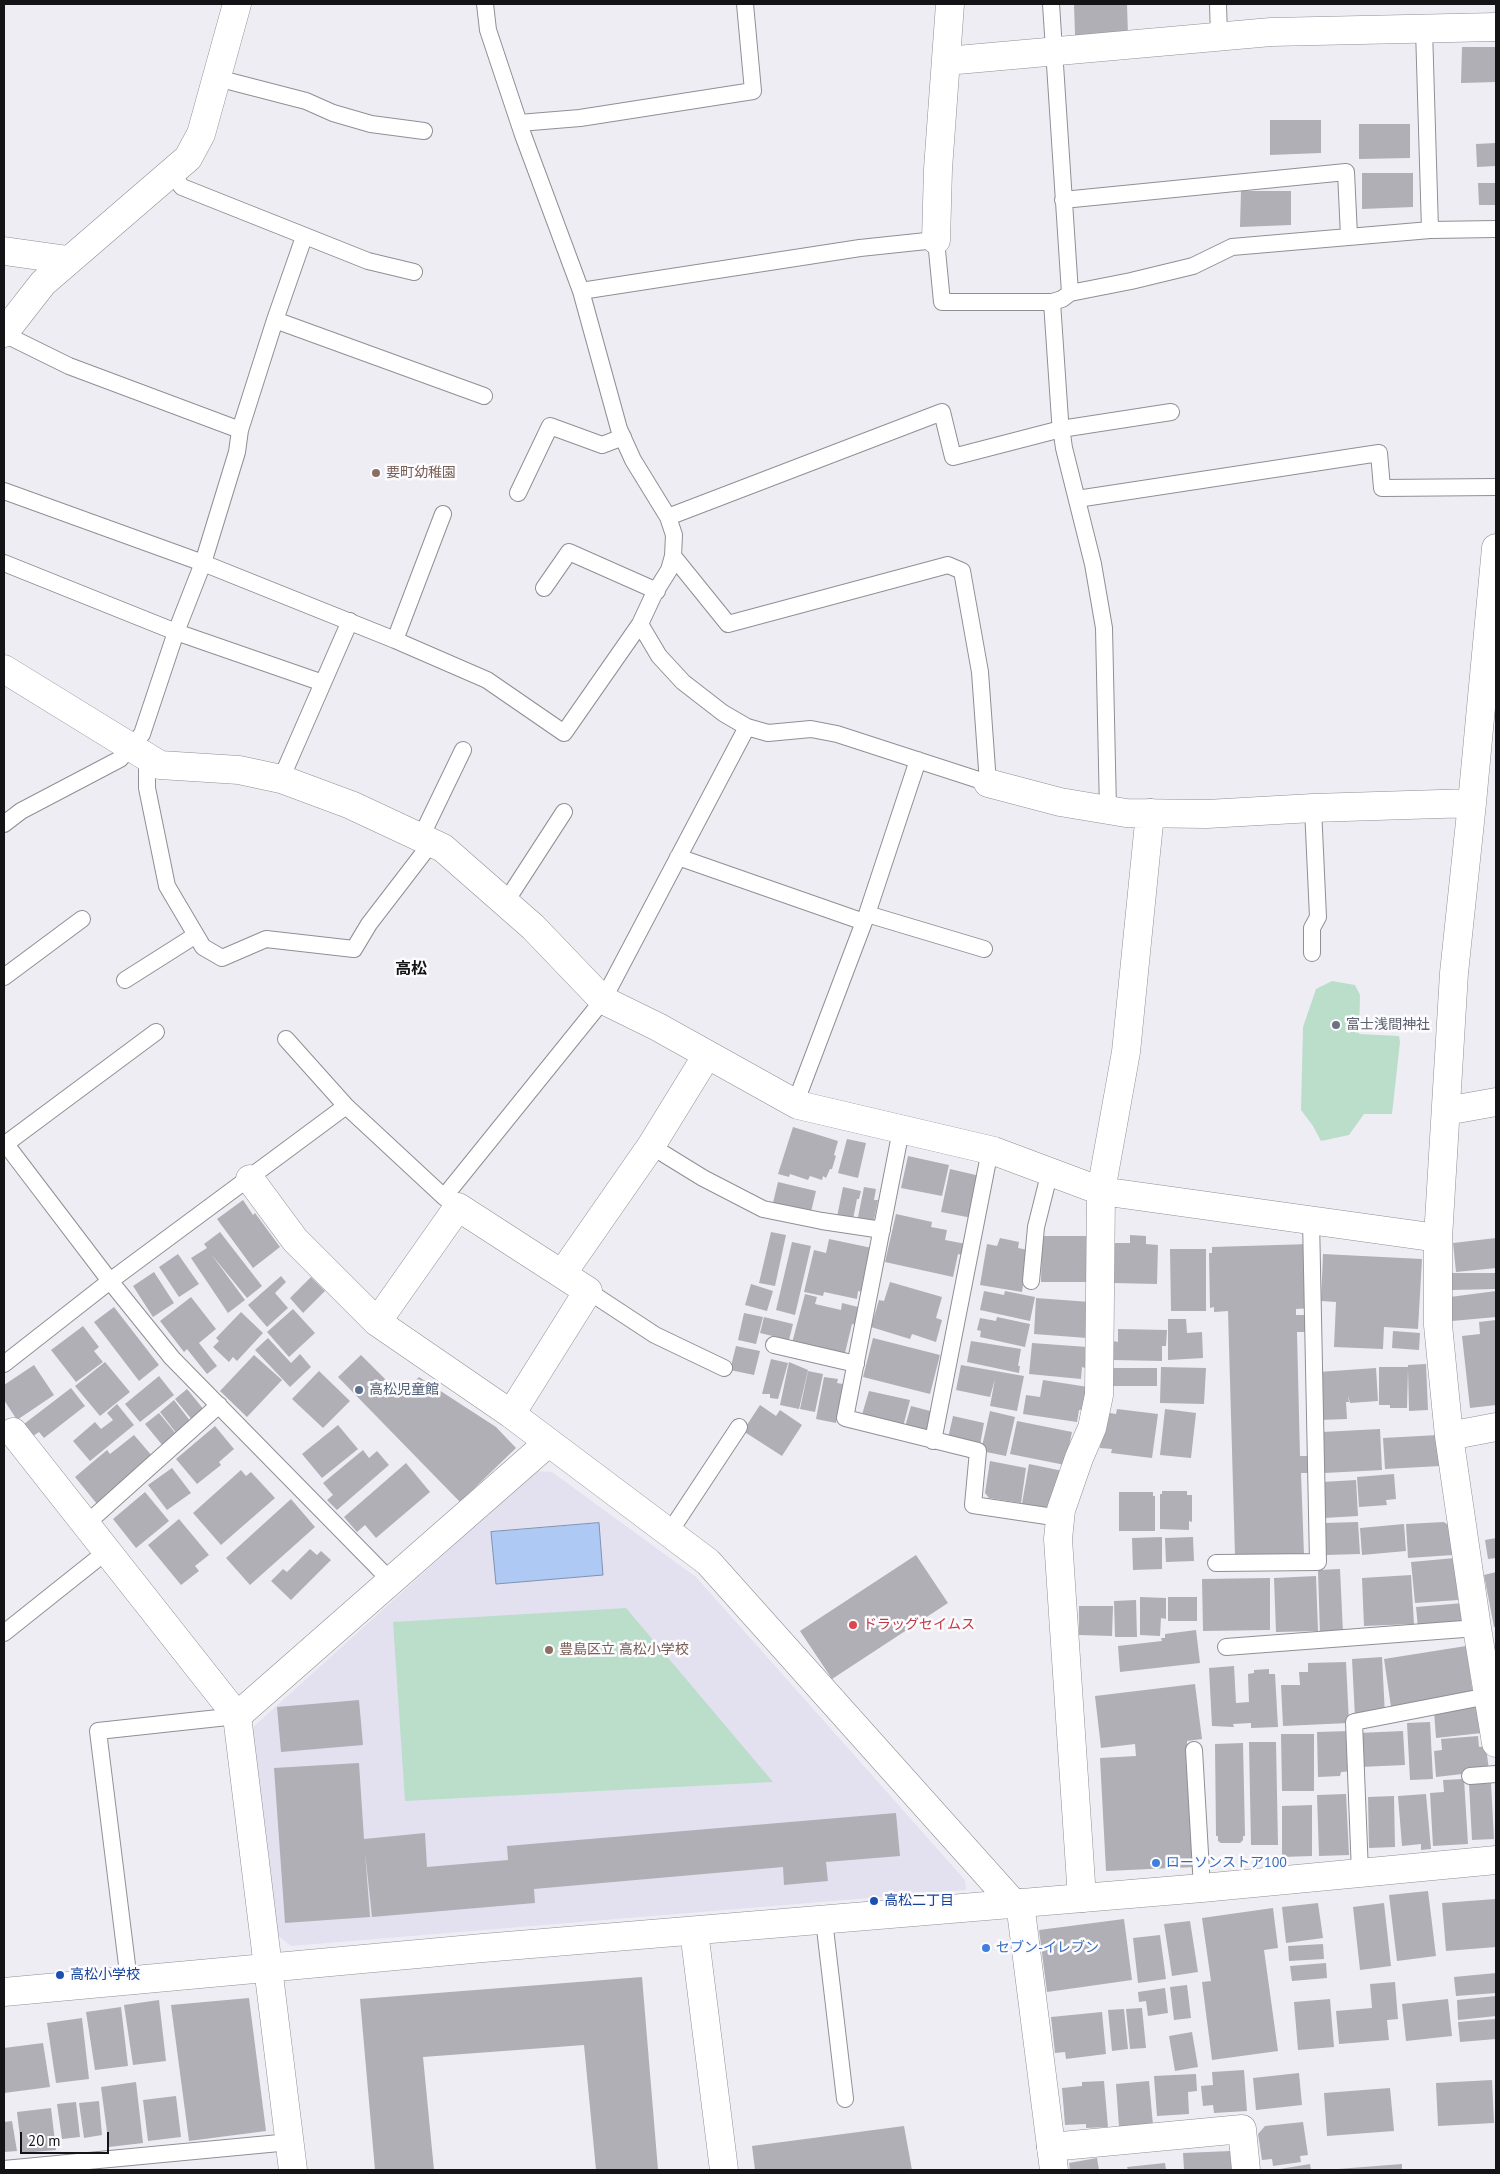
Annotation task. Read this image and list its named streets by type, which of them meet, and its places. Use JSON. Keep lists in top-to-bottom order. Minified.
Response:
{"districts":["高松"],"places":["要町幼稚園","富士浅間神社","高松児童館","ドラッグセイムス","豊島区立 高松小学校","ローソンストア100","高松二丁目","セブン-イレブン","高松小学校"],"scale_bar":"20 m"}
